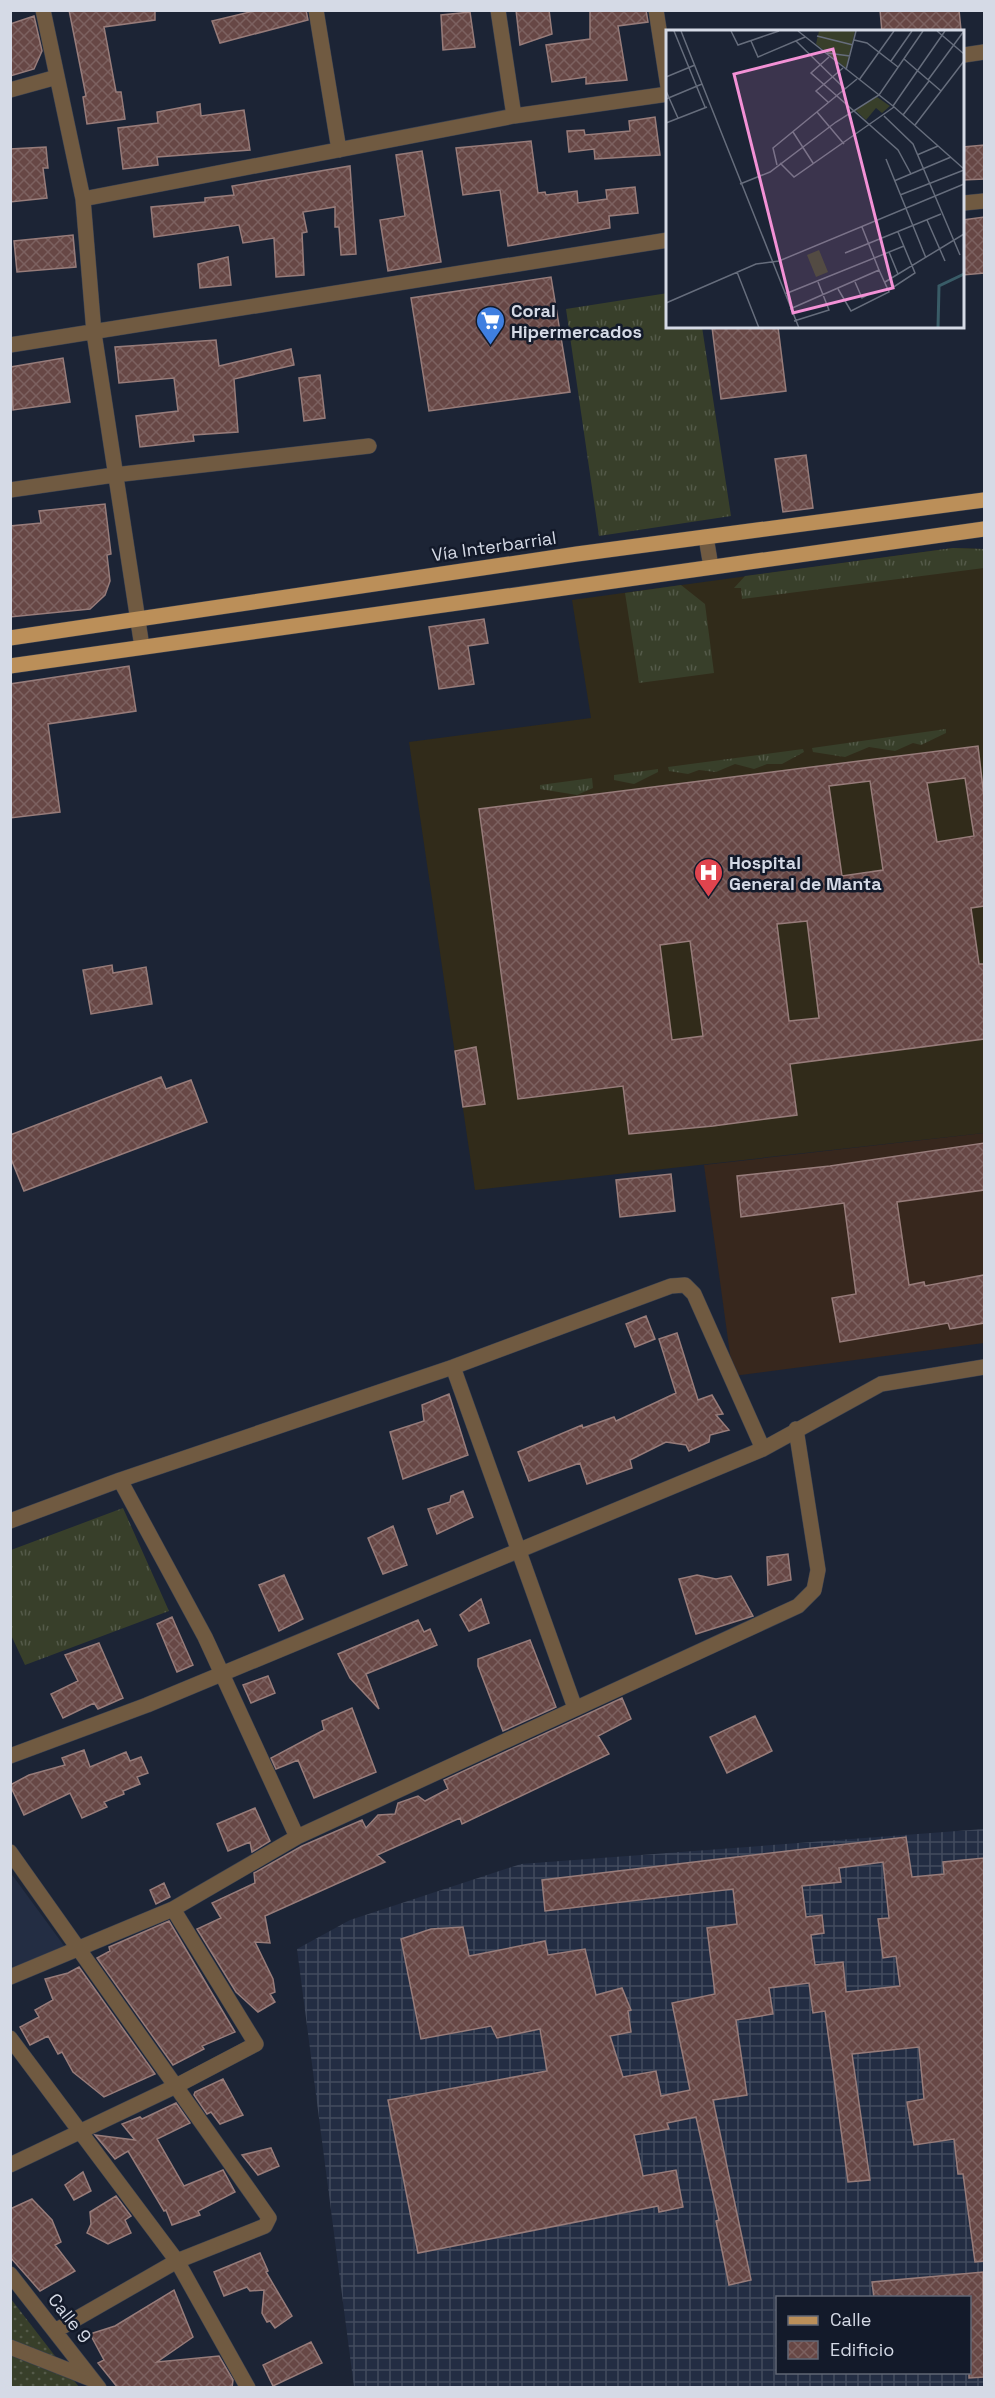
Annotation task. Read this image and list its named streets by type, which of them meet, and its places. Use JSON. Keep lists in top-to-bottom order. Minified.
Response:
{"streets":{"main road":["Vía Interbarrial"],"street":["Calle 9"]},"places":{"supermarket":["Coral Hipermercados"],"hospital":["Hospital General de Manta"]},"legend":["Calle","Edificio"]}
